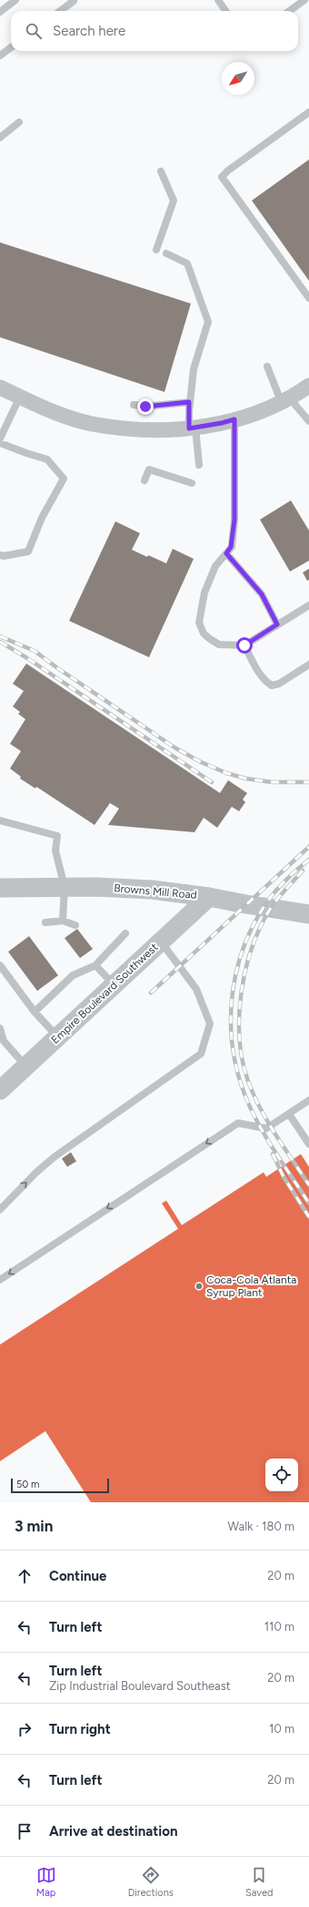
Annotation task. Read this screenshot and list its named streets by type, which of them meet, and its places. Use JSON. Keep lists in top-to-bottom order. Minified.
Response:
{"streets":{"street":["Browns Mill Road","Empire Boulevard Southwest"]},"crossings":[["Browns Mill Road","Empire Boulevard Southwest"]],"places":["Coca-Cola Atlanta Syrup Plant"],"scale_bar":"50 m","north":"bottom left","page":{"search":"Search here","scale":"50 m","heading":["3 min","Walk · 180 m"],"list":[["Continue","20 m"],["Turn left","110 m"],["Turn left","Zip Industrial Boulevard Southeast","20 m"],["Turn right","10 m"],["Turn left","20 m"],"Arrive at destination"],"nav":["Map","Directions","Saved"]}}
